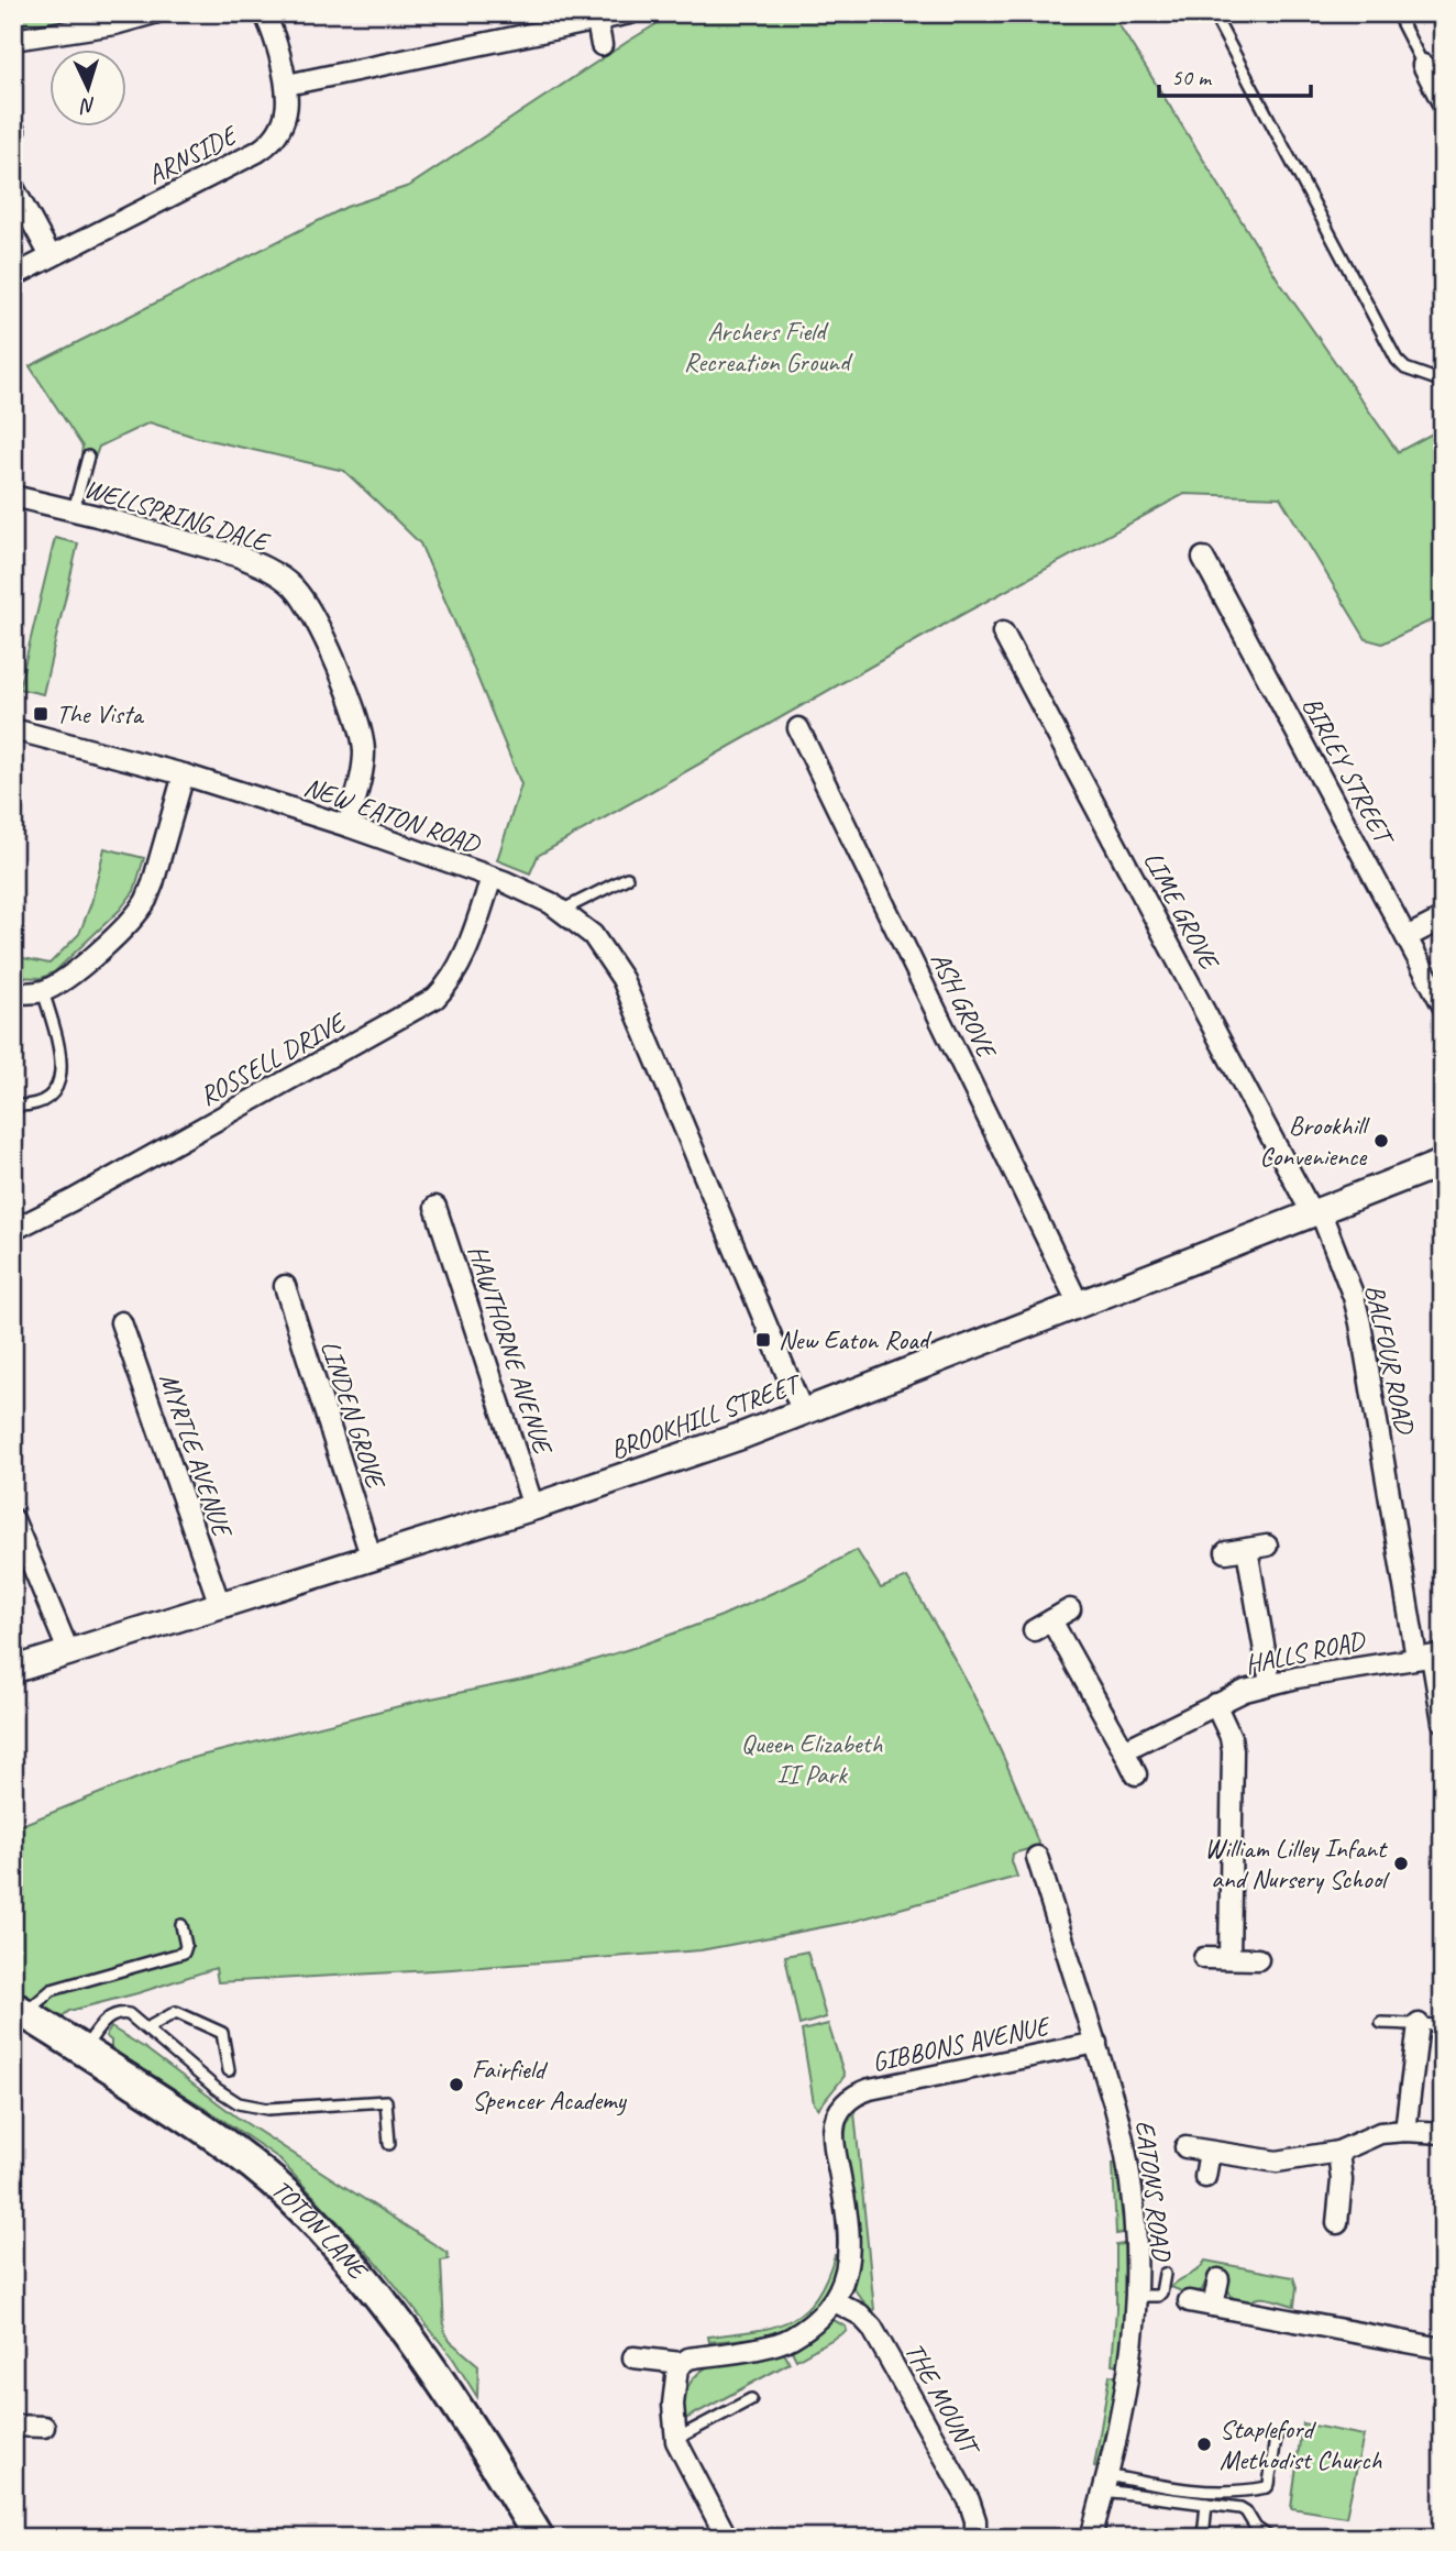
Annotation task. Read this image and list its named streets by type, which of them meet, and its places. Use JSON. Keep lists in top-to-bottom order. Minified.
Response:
{"streets":{"main road":["TOTON LANE"],"street":["ARNSIDE","WELLSPRING DALE","BIRLEY STREET","NEW EATON ROAD","LIME GROVE","ASH GROVE","ROSSELL DRIVE","HAWTHORNE AVENUE","BALFOUR ROAD","LINDEN GROVE","BROOKHILL STREET","MYRTLE AVENUE","HALLS ROAD","GIBBONS AVENUE","EATONS ROAD","THE MOUNT"]},"crossings":[["WELLSPRING DALE","NEW EATON ROAD"],["NEW EATON ROAD","ROSSELL DRIVE"],["NEW EATON ROAD","BROOKHILL STREET"],["LIME GROVE","BALFOUR ROAD"],["LIME GROVE","BROOKHILL STREET"],["ASH GROVE","BROOKHILL STREET"],["HAWTHORNE AVENUE","BROOKHILL STREET"],["BALFOUR ROAD","BROOKHILL STREET"],["BALFOUR ROAD","HALLS ROAD"],["LINDEN GROVE","BROOKHILL STREET"],["BROOKHILL STREET","MYRTLE AVENUE"],["GIBBONS AVENUE","EATONS ROAD"],["GIBBONS AVENUE","THE MOUNT"]],"parks":["Archers Field Recreation Ground","Queen Elizabeth II Park"],"places":{"transit":["The Vista","New Eaton Road"],"other":["Brookhill Convenience","William Lilley Infant and Nursery School","Fairfield Spencer Academy","Stapleford Methodist Church"]},"scale_bar":"50 m","north":"bottom"}
